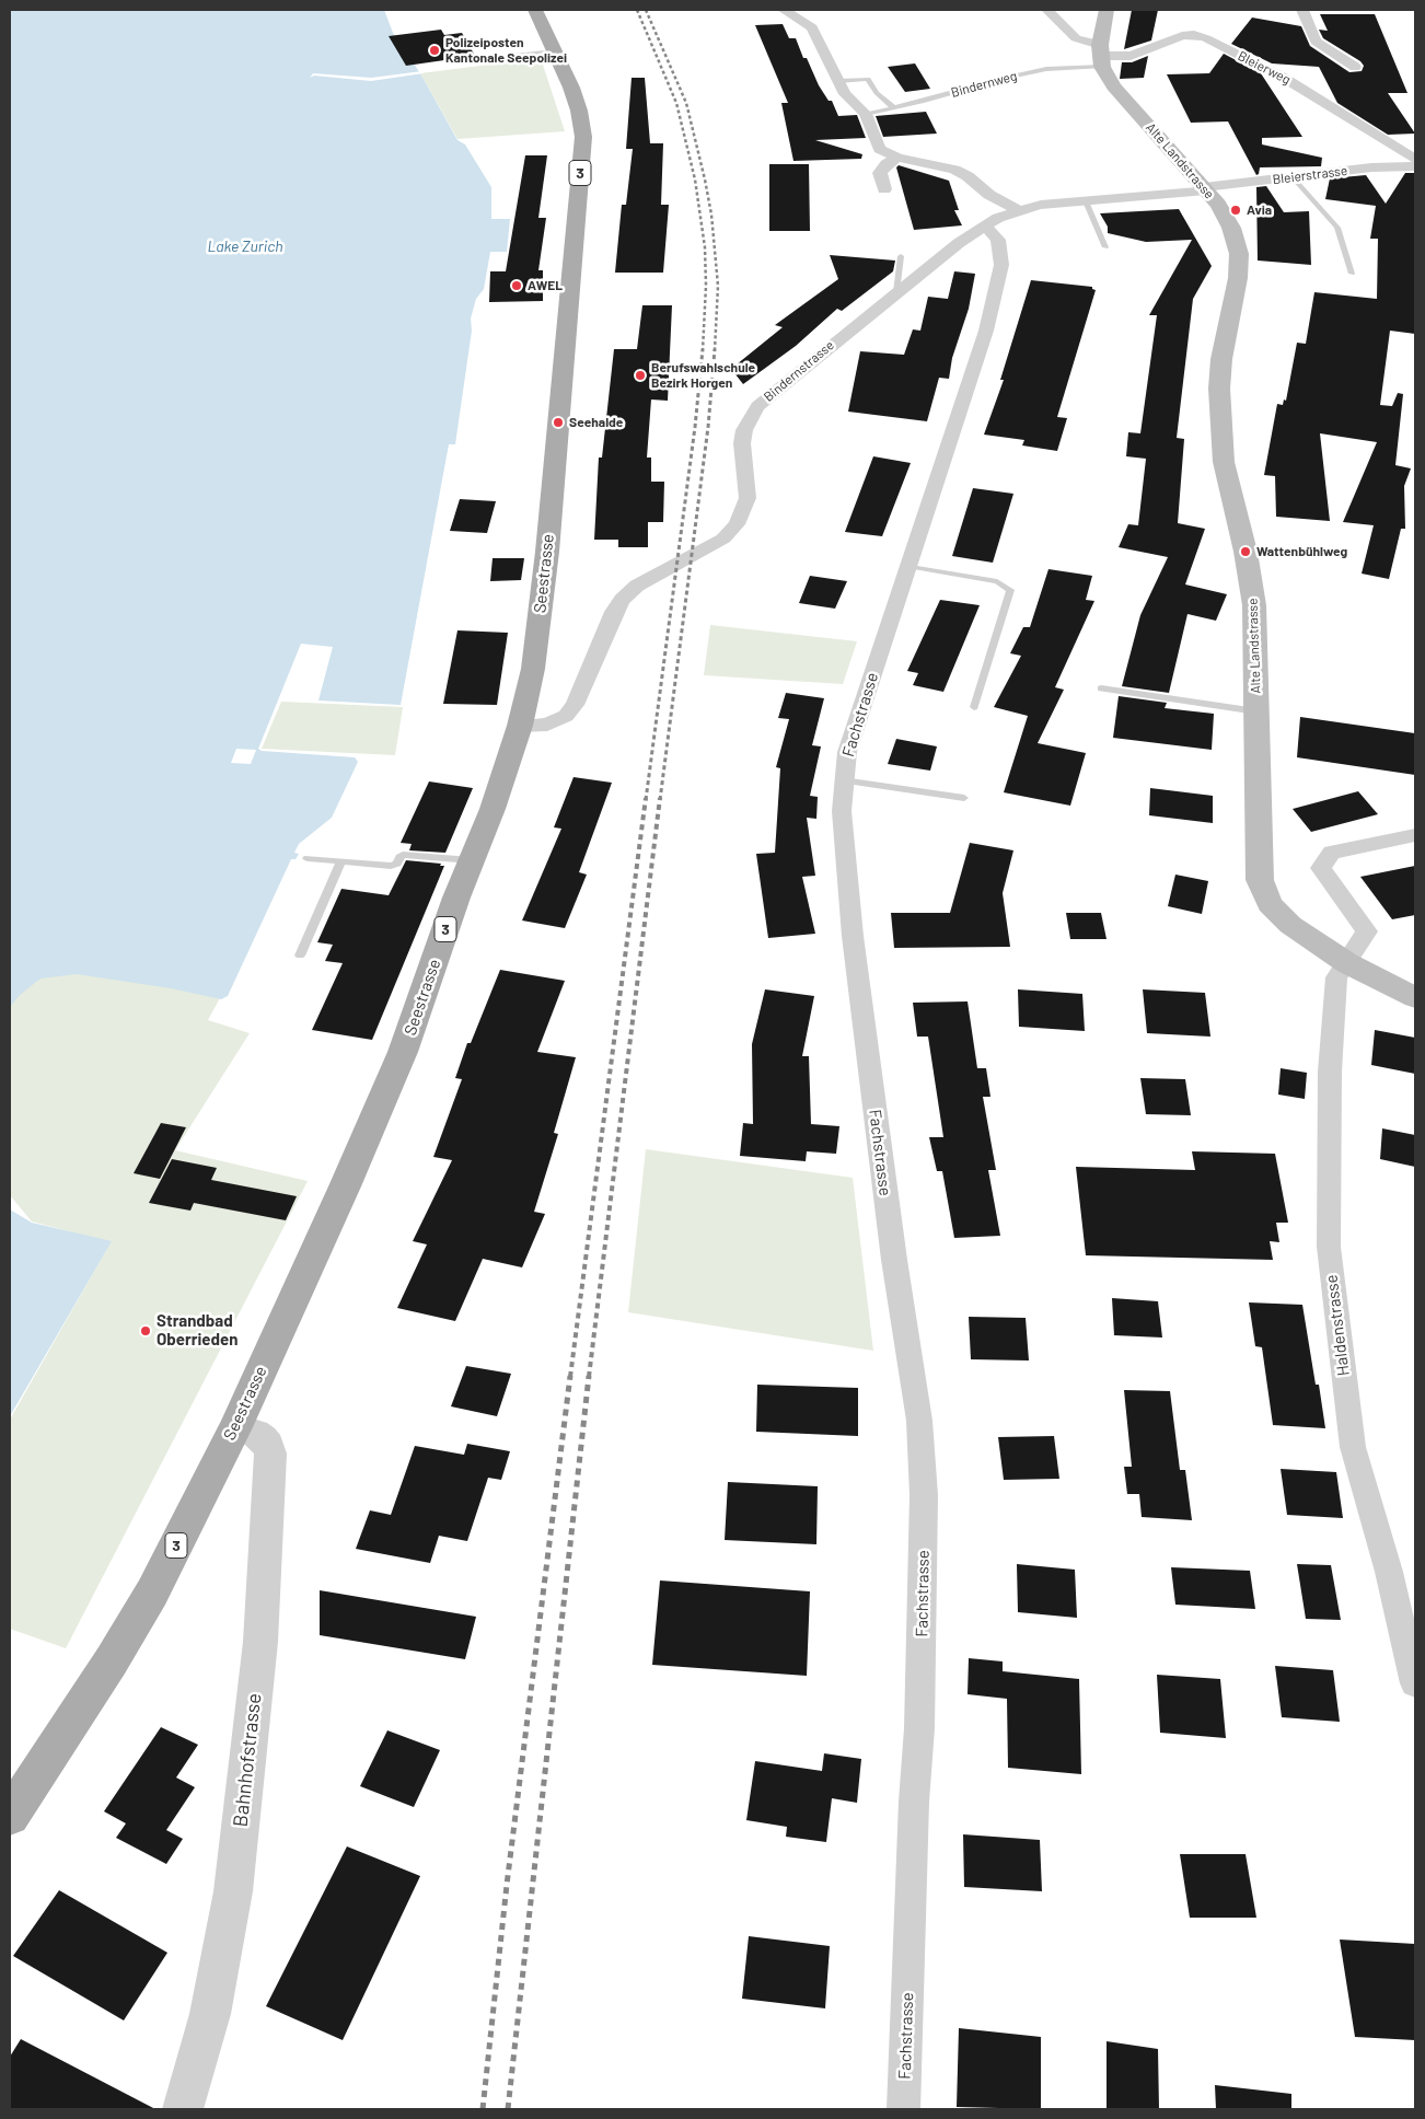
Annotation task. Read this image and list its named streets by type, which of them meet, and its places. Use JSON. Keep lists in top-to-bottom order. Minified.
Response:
{"streets":{"main road":["Alte Landstrasse","3","Seestrasse"],"street":["Bleierweg","Bleierstrasse","Bindernstrasse","Fachstrasse","Haldenstrasse","Bahnhofstrasse"],"lane":["Bindernweg"]},"crossings":[["Bleierweg","Bindernweg"],["Bleierweg","Alte Landstrasse"],["Bindernweg","Alte Landstrasse"],["Alte Landstrasse","Bleierstrasse"],["Alte Landstrasse","Bindernstrasse"],["Alte Landstrasse","Haldenstrasse"],["Bleierstrasse","Bindernstrasse"],["Bindernstrasse","Seestrasse"],["Bindernstrasse","Fachstrasse"],["Seestrasse","Bahnhofstrasse"]],"water":["Lake Zurich"],"places":["Polizeiposten Kantonale Seepolizei","Avia","AWEL","Berufswahlschule Bezirk Horgen","Seehalde","Wattenbühlweg","Strandbad Oberrieden"]}
